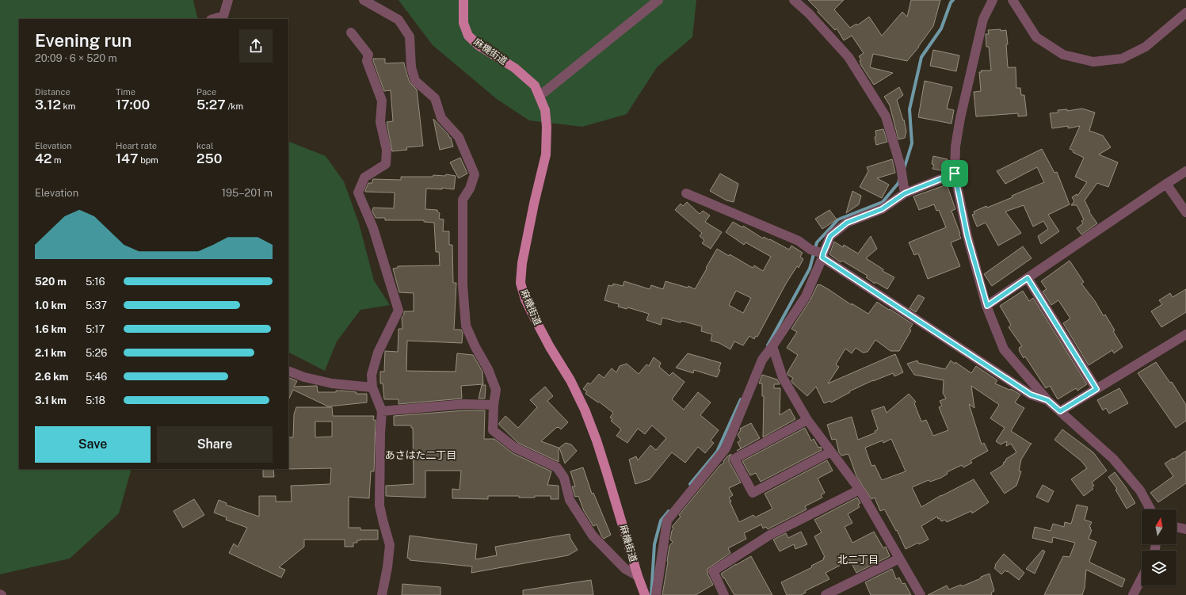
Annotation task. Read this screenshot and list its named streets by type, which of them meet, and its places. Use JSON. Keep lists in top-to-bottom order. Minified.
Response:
{"streets":{"main road":["麻機街道"]},"districts":["あさはた二丁目","北二丁目"],"north":"top","page":{"heading":["Evening run","20:09 · 6 × 520 m"],"stats":[["Distance","3.12 km"],["Time","17:00"],["Pace","5:27 /km"],["Elevation","42 m"],["Heart rate","147 bpm"],["kcal","250"]],"chart":["Elevation","195–201 m"],"list":[{"name":"520 m","note":"5:16"},{"name":"1.0 km","note":"5:37"},{"name":"1.6 km","note":"5:17"},{"name":"2.1 km","note":"5:26"},{"name":"2.6 km","note":"5:46"},{"name":"3.1 km","note":"5:18"}],"buttons":["Save","Share"]}}
